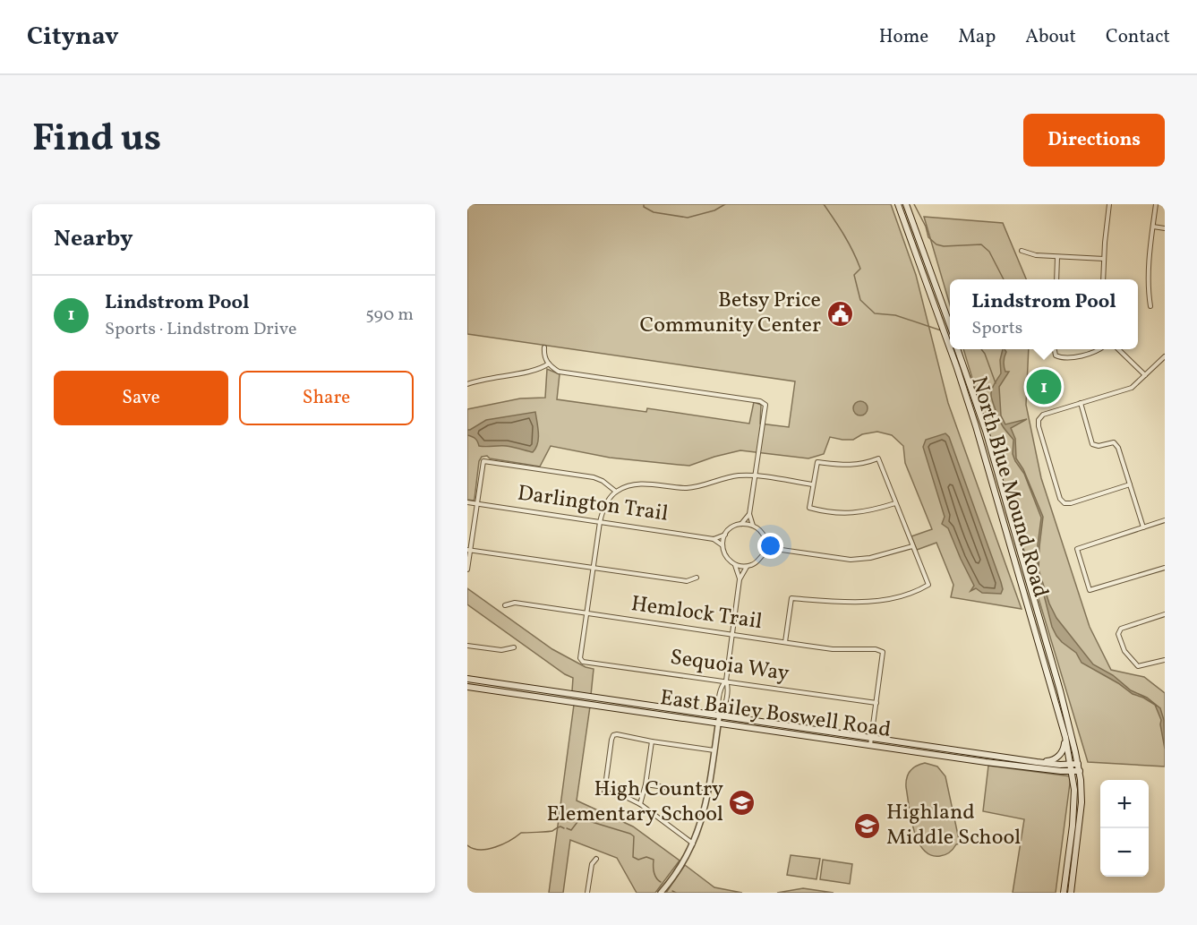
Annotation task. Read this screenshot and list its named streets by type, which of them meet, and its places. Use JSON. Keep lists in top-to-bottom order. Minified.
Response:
{"streets":{"main road":["North Blue Mound Road","East Bailey Boswell Road"],"street":["Darlington Trail","Hemlock Trail","Sequoia Way"]},"crossings":[["North Blue Mound Road","East Bailey Boswell Road"],["Hemlock Trail","Sequoia Way"]],"places":{"public building":["Betsy Price Community Center"],"school or university":["High Country Elementary School","Highland Middle School"]},"page":{"header":"Citynav","nav":["Home","Map","About","Contact"],"title":"Find us","buttons":["Directions",["Save","Share"]],"heading":"Nearby","list":[{"mark":"1","name":"Lindstrom Pool","note":"Sports · Lindstrom Drive","value":"590 m"}],"popup":["Lindstrom Pool","Sports"],"pins":"1","map_buttons":["+","−"]}}
